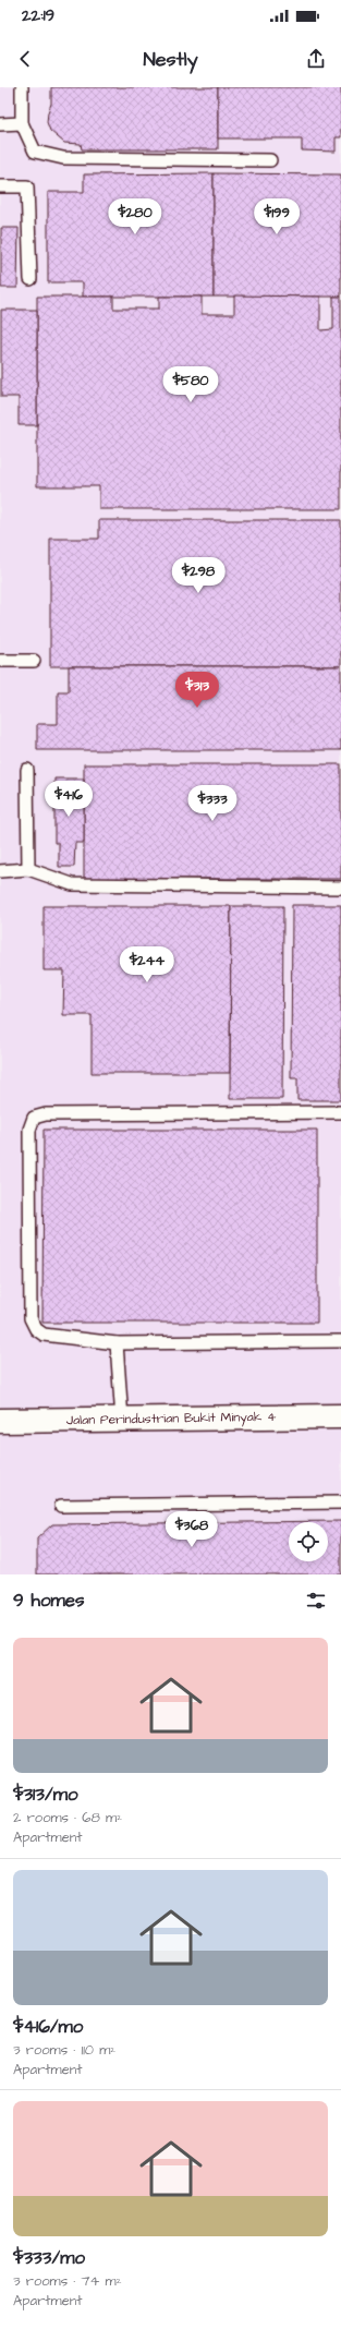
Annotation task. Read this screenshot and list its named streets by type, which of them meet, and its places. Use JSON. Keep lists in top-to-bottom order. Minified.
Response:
{"streets":{"street":["Jalan Perindustrian Bukit Minyak 4"]},"page":{"status":"22:19","header":"Nestly","price":["$280","$199","$580","$298","$313","$416","$333","$244","$368"],"heading":"9 homes","list":[{"name":"$313/mo","note":"2 rooms · 68 m² · Apartment"},{"name":"$416/mo","note":"3 rooms · 110 m² · Apartment"},{"name":"$333/mo","note":"3 rooms · 74 m² · Apartment"}]}}
